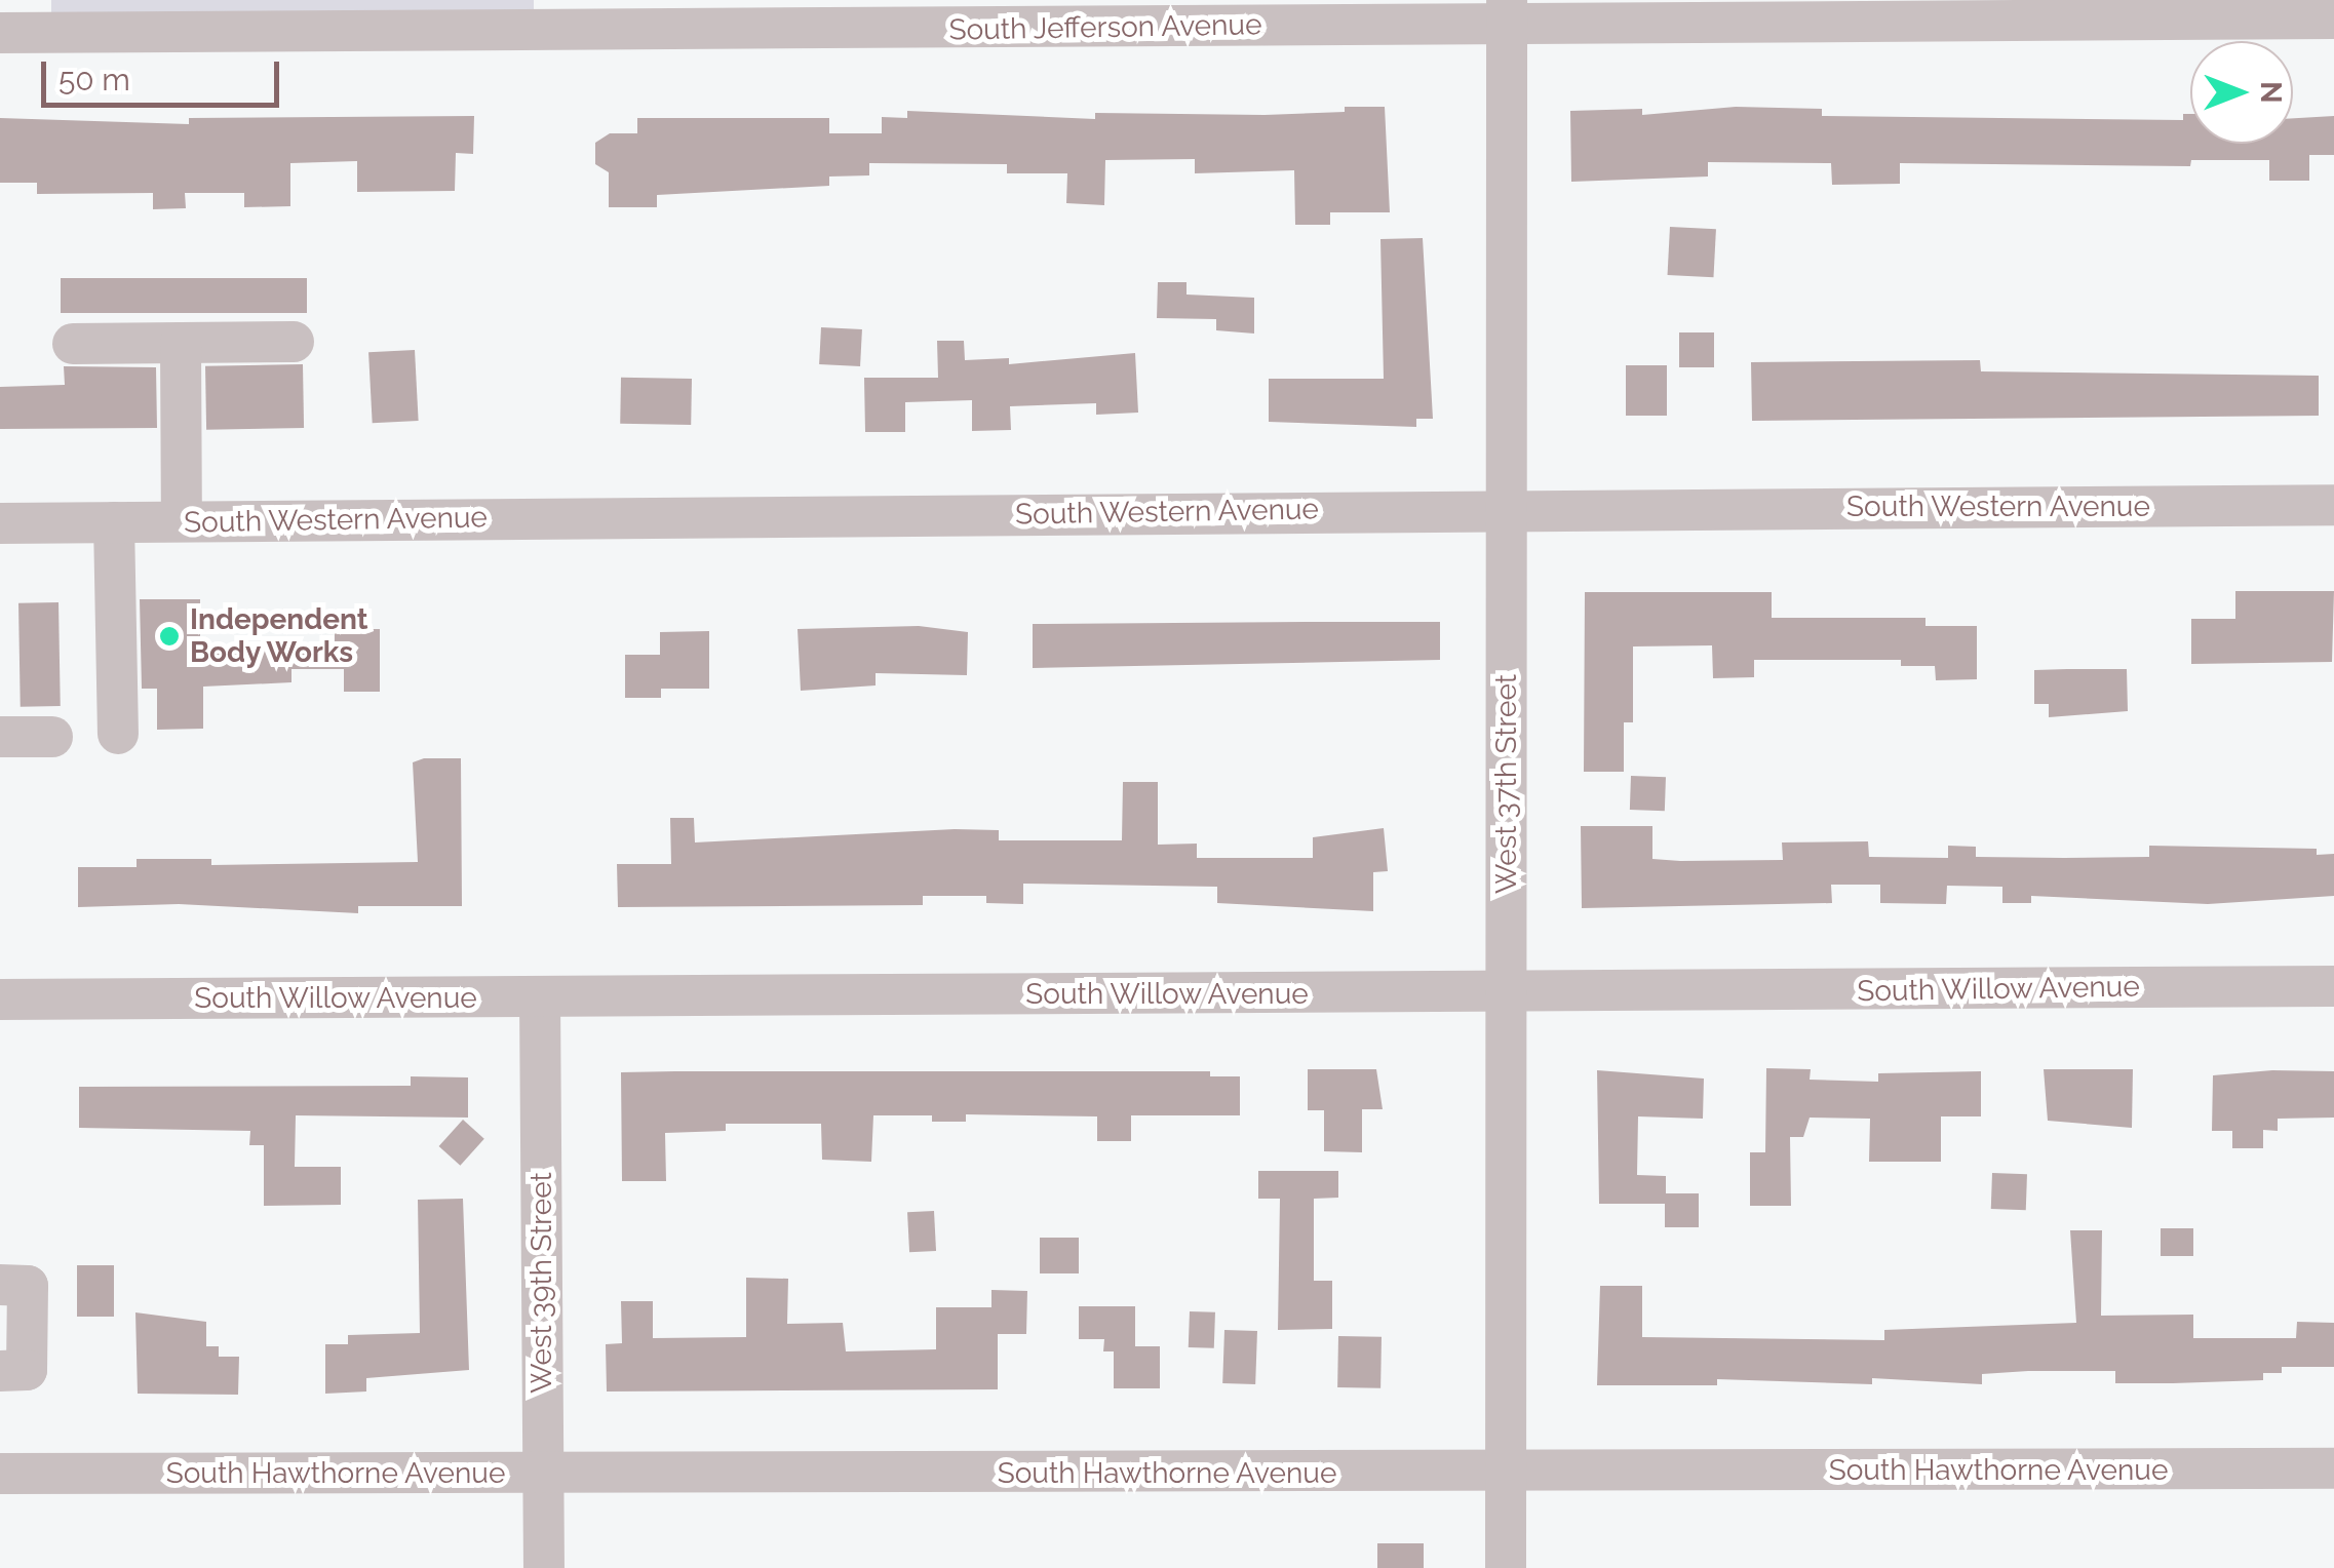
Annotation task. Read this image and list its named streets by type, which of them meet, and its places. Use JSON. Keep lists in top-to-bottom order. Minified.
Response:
{"streets":{"street":["South Jefferson Avenue","South Western Avenue","West 37th Street","South Willow Avenue","West 39th Street","South Hawthorne Avenue"]},"crossings":[["South Jefferson Avenue","West 37th Street"],["South Western Avenue","West 37th Street"],["West 37th Street","South Willow Avenue"],["West 37th Street","South Hawthorne Avenue"],["South Willow Avenue","West 39th Street"],["West 39th Street","South Hawthorne Avenue"]],"places":["Independent Body Works"],"scale_bar":"50 m","north":"right"}
